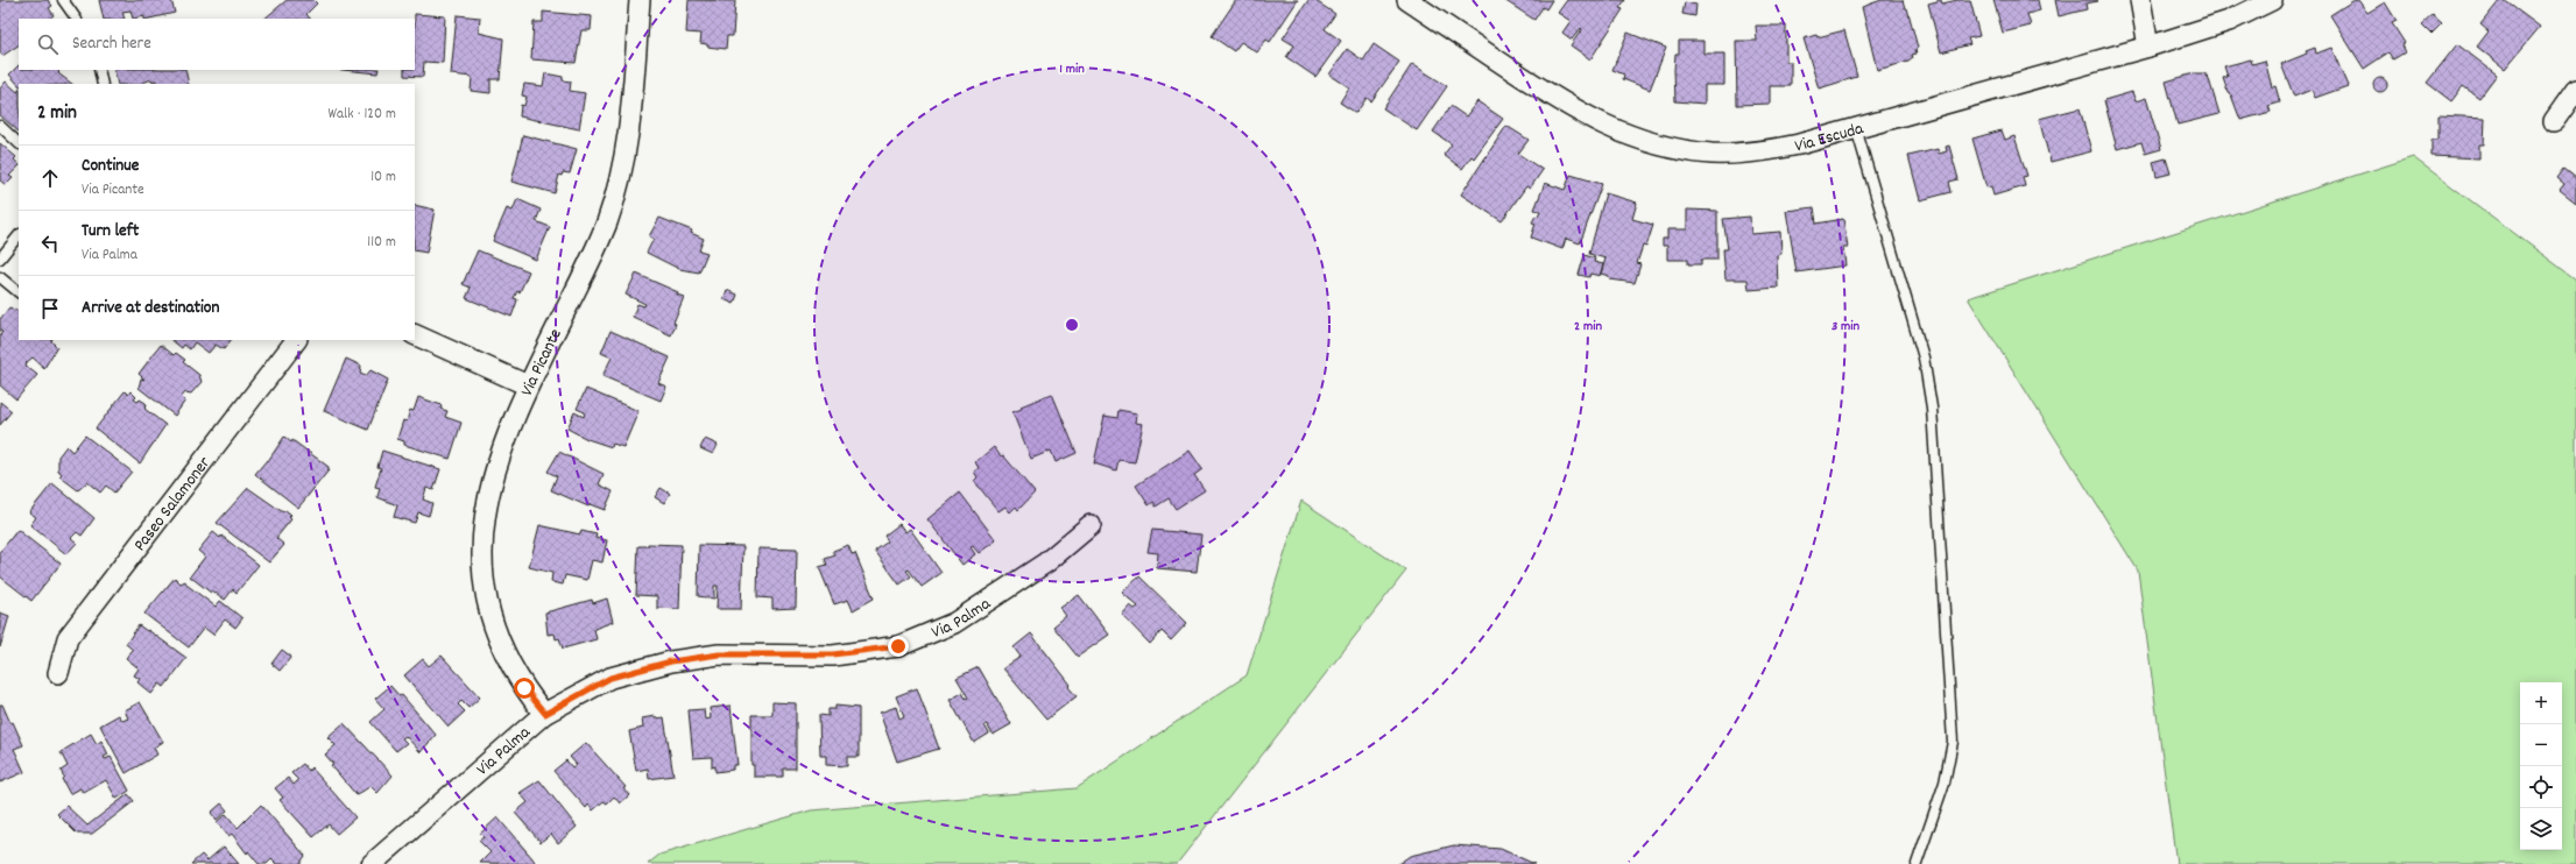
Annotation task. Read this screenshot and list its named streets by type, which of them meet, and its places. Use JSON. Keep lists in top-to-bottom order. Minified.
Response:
{"streets":{"street":["Via Escuda","Via Picante","Paseo Salamoner","Via Palma"]},"crossings":[["Via Picante","Via Palma"]],"page":{"search":"Search here","heading":["2 min","Walk · 120 m"],"list":[["Continue","Via Picante","10 m"],["Turn left","Via Palma","110 m"],"Arrive at destination"],"map_buttons":["+","−"]},"rings":["1 min","2 min","3 min"]}
